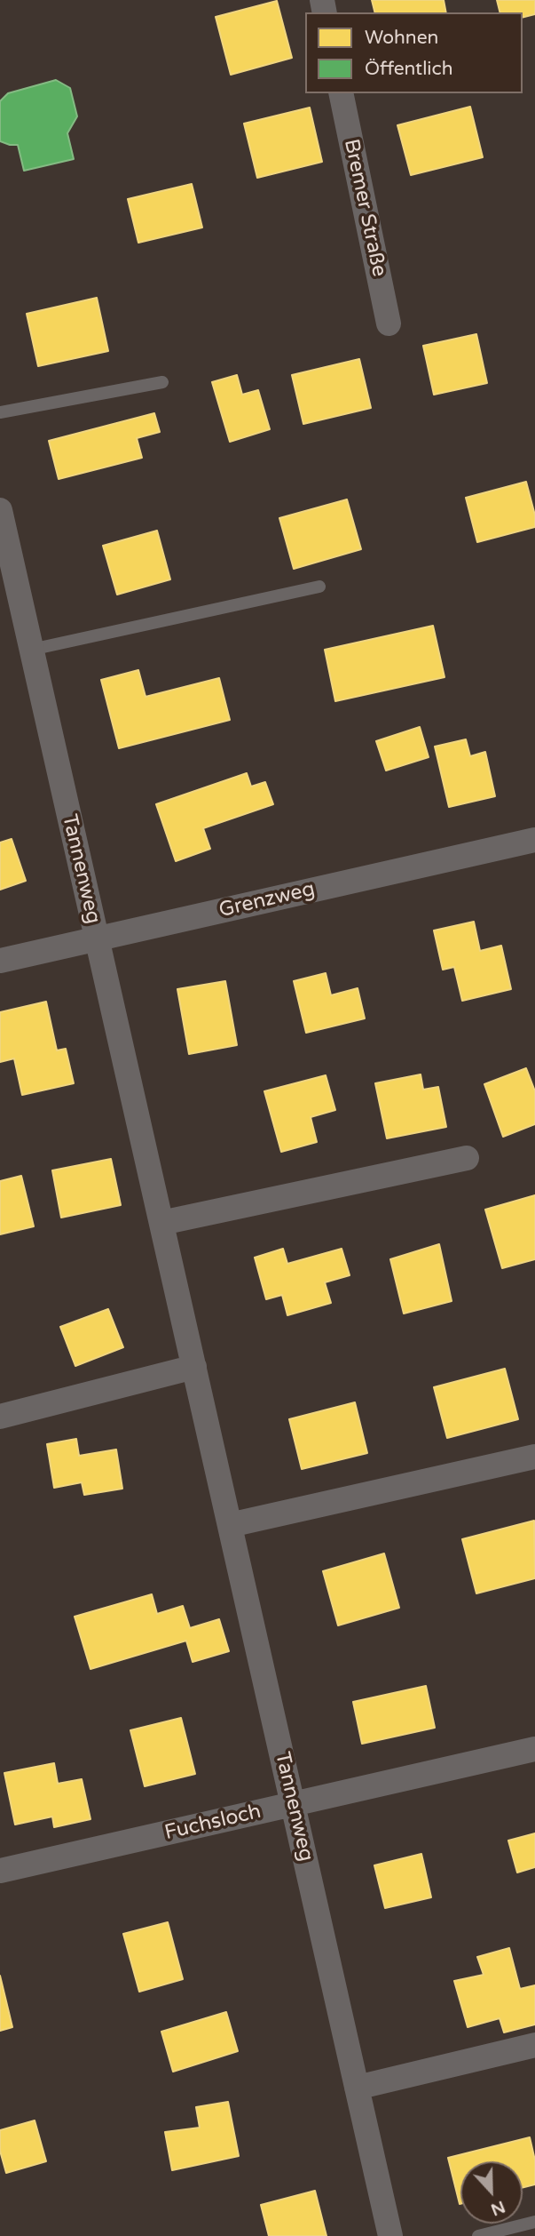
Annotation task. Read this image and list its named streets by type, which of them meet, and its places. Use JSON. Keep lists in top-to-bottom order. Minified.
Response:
{"streets":{"street":["Bremer Straße","Tannenweg","Grenzweg","Fuchsloch"]},"crossings":[["Tannenweg","Grenzweg"],["Tannenweg","Fuchsloch"]],"legend":["Wohnen","Öffentlich"],"north":"bottom"}
